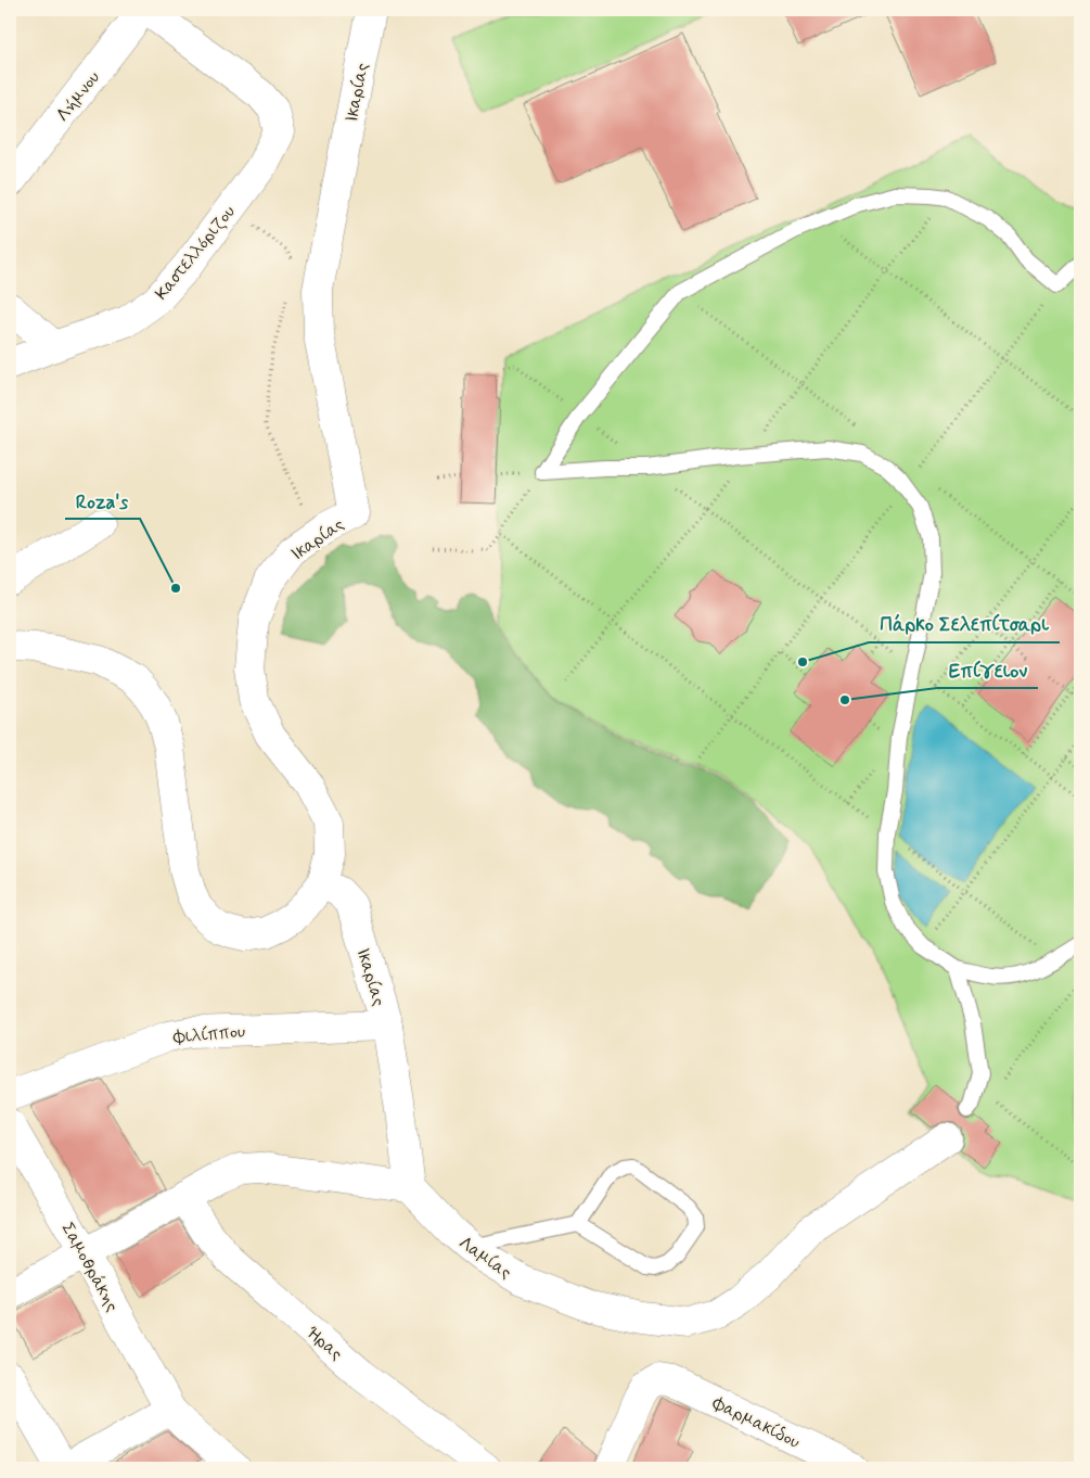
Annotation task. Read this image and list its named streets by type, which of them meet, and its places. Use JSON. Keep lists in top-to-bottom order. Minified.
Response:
{"streets":{"street":["Ικαρίας","Λήμνου","Καστελλόριζου","Φιλίππου","Λαμίας","Σαμοθράκης","Ήρας","Φαρμακίδου"]},"crossings":[["Ικαρίας","Φιλίππου"],["Ικαρίας","Λαμίας"],["Λήμνου","Καστελλόριζου"]],"places":["Roza's","Πάρκο Σελεπίτσαρι","Επίγειον"]}
